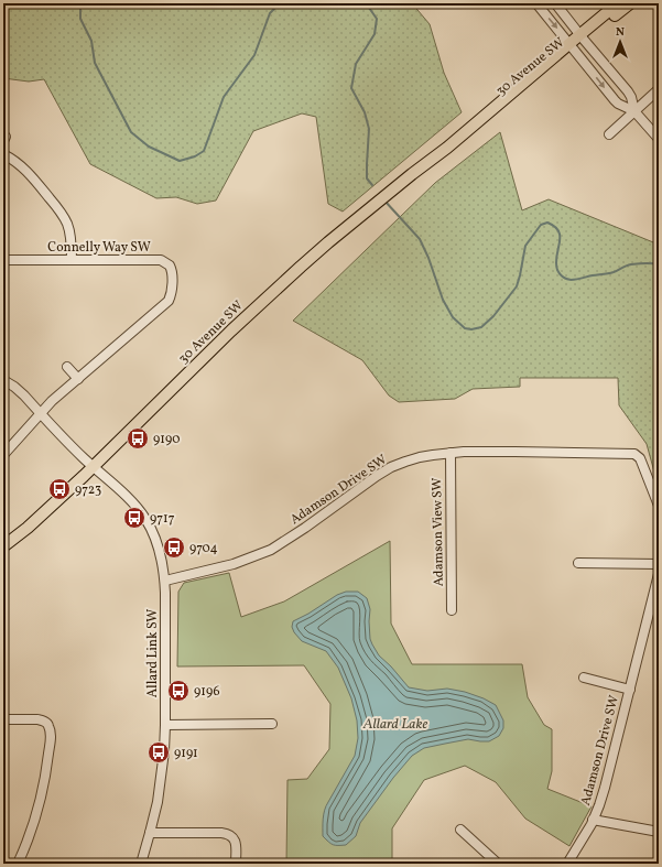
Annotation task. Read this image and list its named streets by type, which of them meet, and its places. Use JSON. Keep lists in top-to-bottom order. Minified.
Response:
{"streets":{"main road":["30 Avenue SW"],"street":["Connelly Way SW","Adamson Drive SW","Adamson View SW","Allard Link SW"]},"crossings":[["30 Avenue SW","Allard Link SW"],["Connelly Way SW","Allard Link SW"],["Adamson Drive SW","Adamson View SW"],["Adamson Drive SW","Allard Link SW"]],"water":["Allard Lake"],"places":{"bus stop":["9190","9723","9717","9704","9196","9191"]},"north":"top"}
